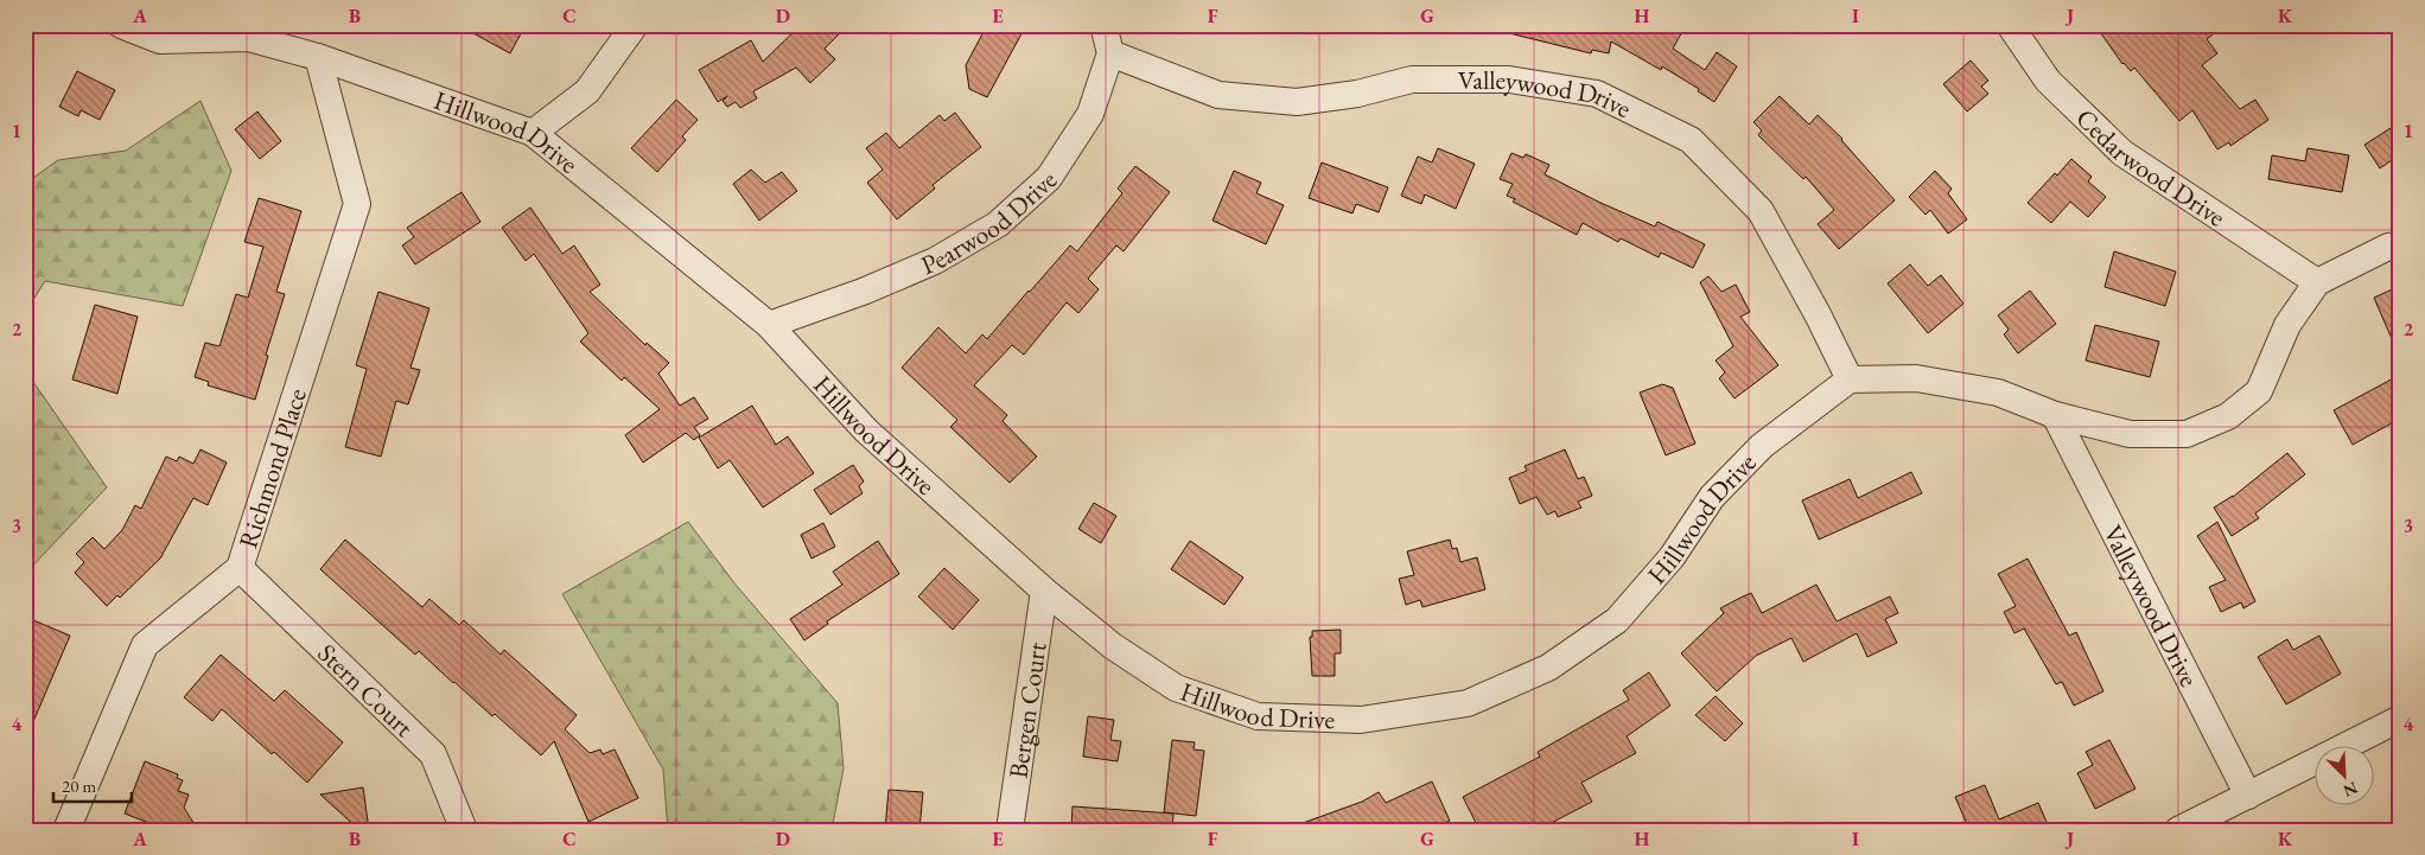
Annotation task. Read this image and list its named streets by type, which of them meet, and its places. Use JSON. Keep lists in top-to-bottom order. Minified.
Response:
{"streets":{"street":["Valleywood Drive","Hillwood Drive","Cedarwood Drive","Pearwood Drive","Richmond Place","Stern Court","Bergen Court"]},"crossings":[["Valleywood Drive","Hillwood Drive"],["Valleywood Drive","Pearwood Drive"],["Hillwood Drive","Pearwood Drive"],["Hillwood Drive","Richmond Place"],["Hillwood Drive","Bergen Court"],["Richmond Place","Stern Court"]],"scale_bar":"20 m","north":"bottom right","grid":{"columns":["A","B","C","D","E","F","G","H","I","J","K"],"rows":["1","2","3","4"]}}
